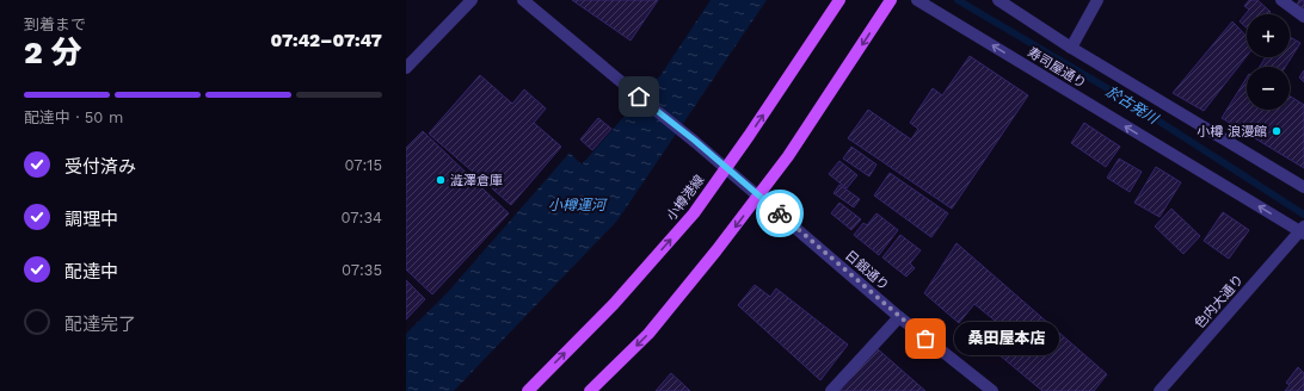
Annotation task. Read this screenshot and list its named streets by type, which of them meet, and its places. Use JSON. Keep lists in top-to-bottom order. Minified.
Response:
{"streets":{"main road":["小樽港線"],"street":["寿司屋通り","日銀通り","色内大通り"]},"crossings":[["寿司屋通り","色内大通り"],["小樽港線","日銀通り"]],"water":["於古発川","小樽運河"],"places":["小樽 浪漫館","澁澤倉庫","桑田屋本店"],"page":{"heading":["2 分","到着まで","07:42–07:47"],"map_buttons":["+","−"],"bar":"配達中 · 50 m","list":[["受付済み","07:15"],["調理中","07:34"],["配達中","07:35"],"配達完了"],"bubble":"桑田屋本店"}}
